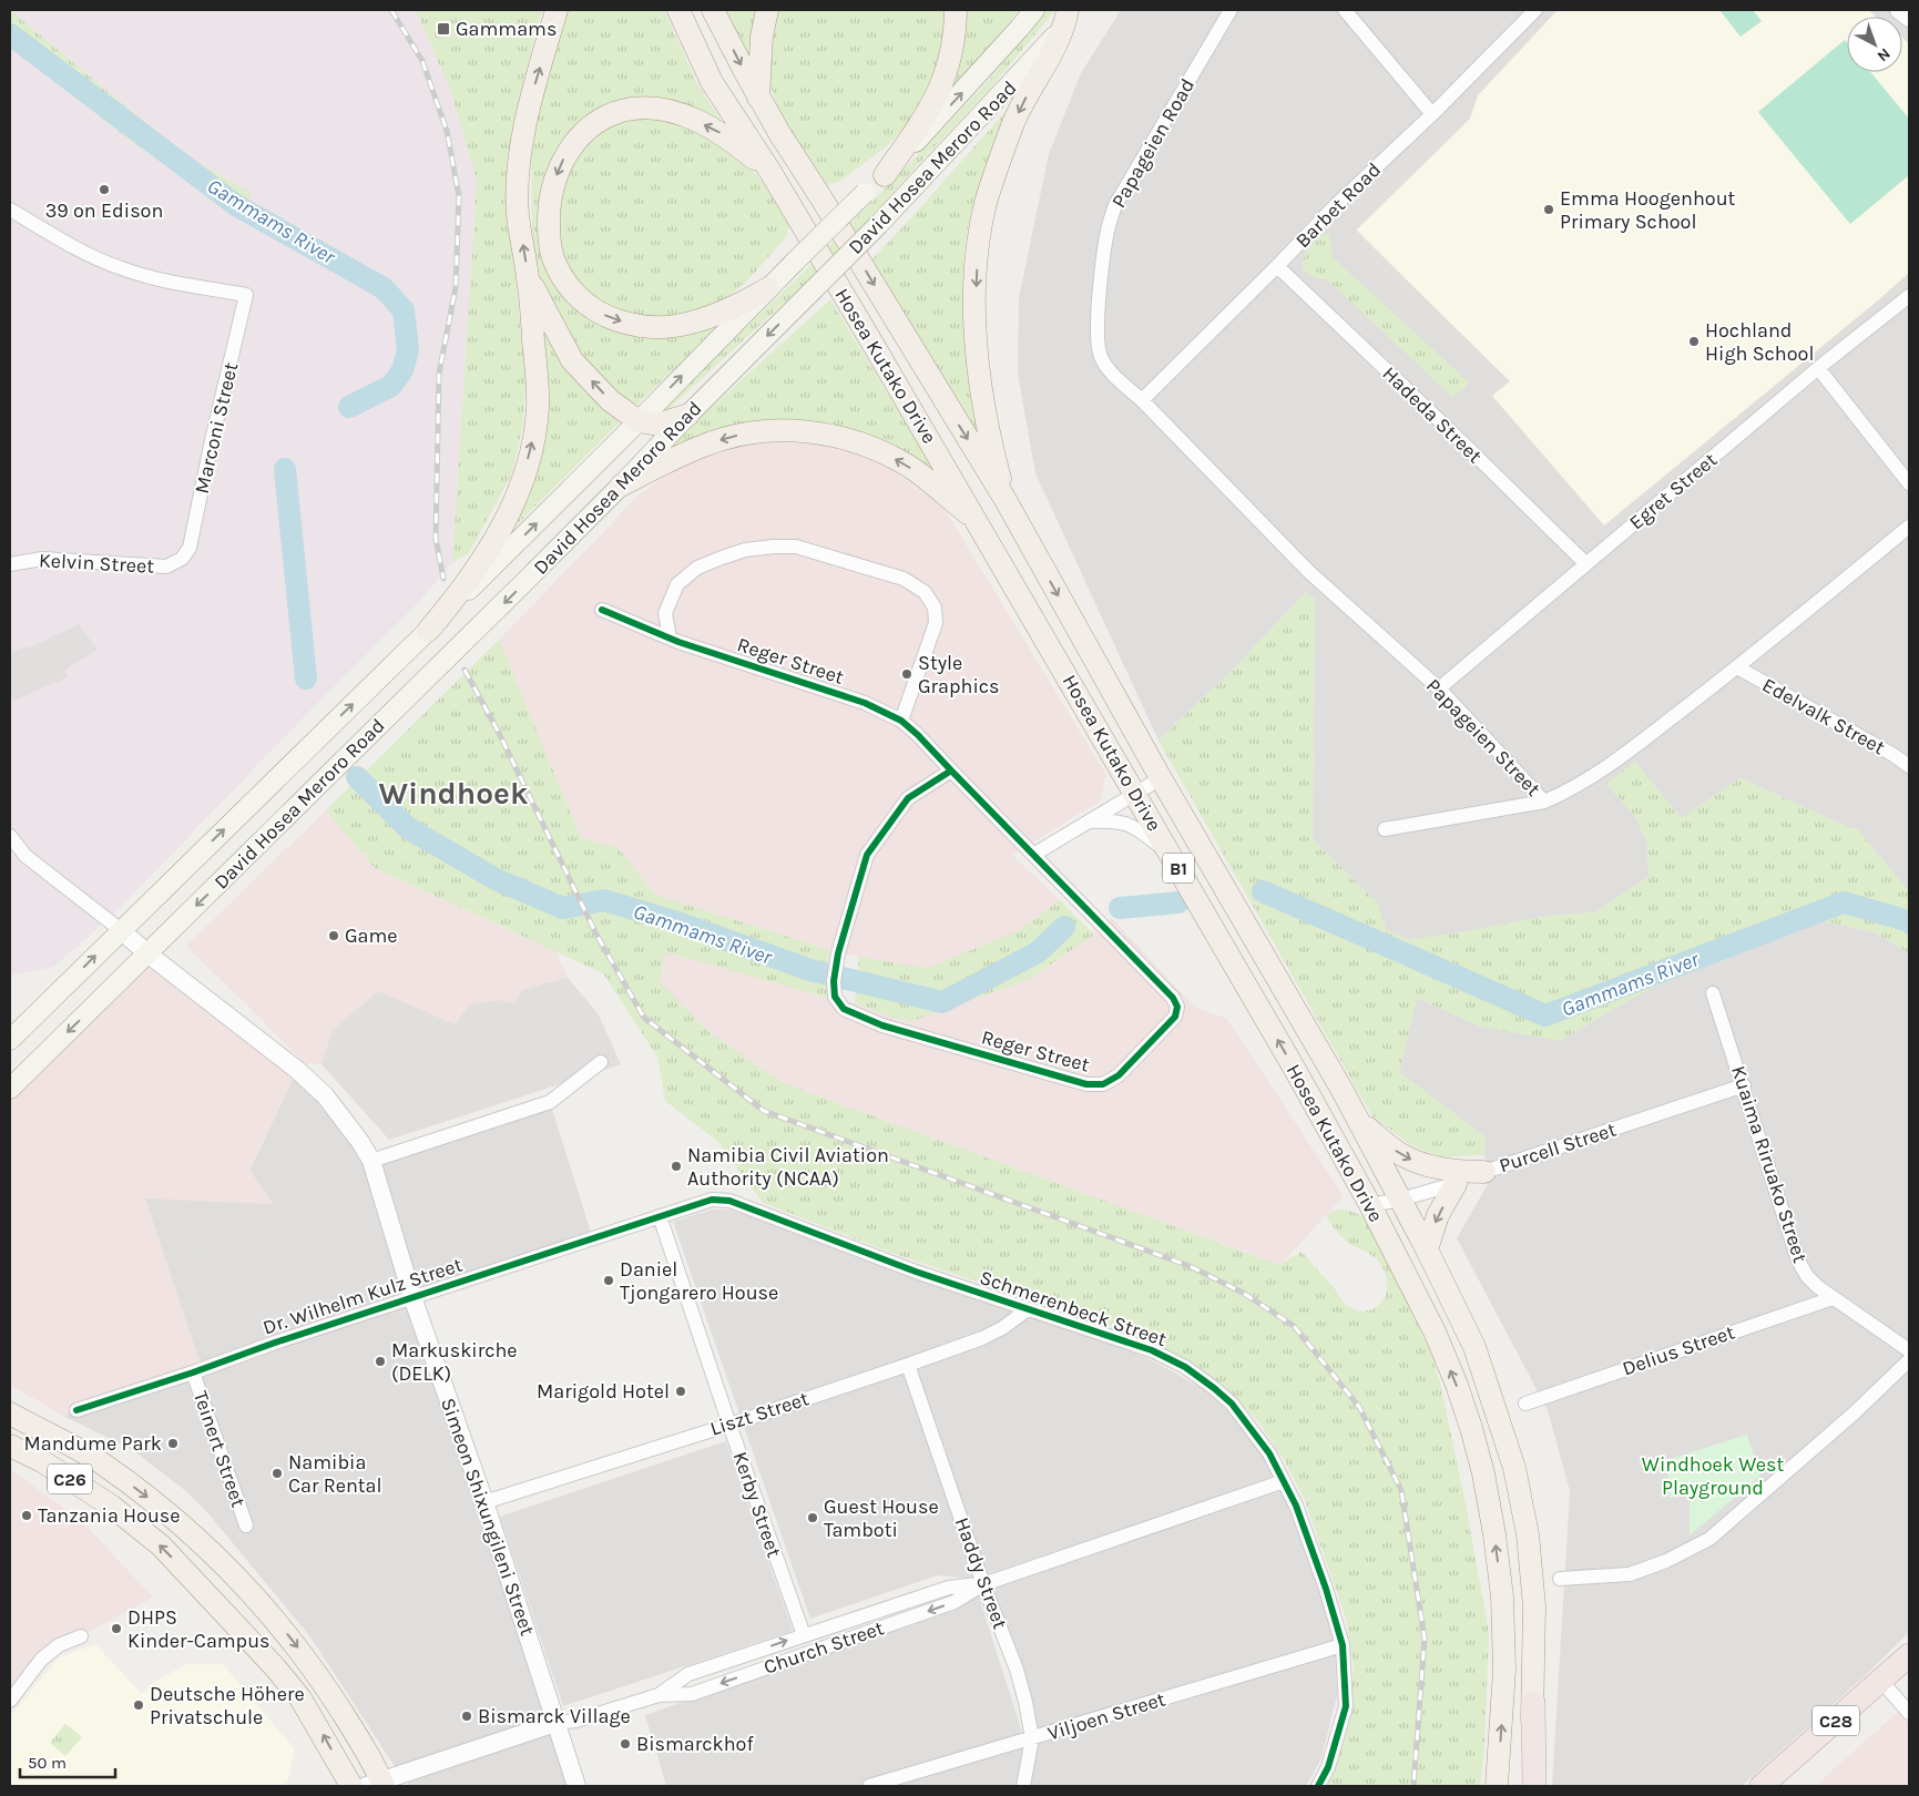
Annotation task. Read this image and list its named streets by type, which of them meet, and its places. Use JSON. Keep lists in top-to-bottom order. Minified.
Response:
{"streets":{"highway":["C28"],"main road":["David Hosea Meroro Road","Hosea Kutako Drive","B1","C26"],"street":["Papageien Road","Barbet Road","Hadeda Street","Marconi Street","Egret Street","Kelvin Street","Reger Street","Edelvalk Street","Papageien Street","Purcell Street","Kuaima Riruako Street","Dr. Wilhelm Kulz Street","Schmerenbeck Street","Delius Street","Liszt Street","Teinert Street","Kerby Street","Simeon Shixungileni Street","Haddy Street","Church Street","Viljoen Street"]},"crossings":[["Papageien Road","Barbet Road"],["Papageien Road","Papageien Street"],["David Hosea Meroro Road","Simeon Shixungileni Street"],["Barbet Road","Hadeda Street"],["Barbet Road","Papageien Street"],["Hosea Kutako Drive","Purcell Street"],["Hadeda Street","Egret Street"],["Marconi Street","Kelvin Street"],["Egret Street","Papageien Street"],["Edelvalk Street","Papageien Street"],["Purcell Street","Kuaima Riruako Street"],["Kuaima Riruako Street","Delius Street"],["Dr. Wilhelm Kulz Street","Schmerenbeck Street"],["Dr. Wilhelm Kulz Street","Teinert Street"],["Dr. Wilhelm Kulz Street","Kerby Street"],["Dr. Wilhelm Kulz Street","Simeon Shixungileni Street"],["Schmerenbeck Street","Liszt Street"],["Schmerenbeck Street","Kerby Street"],["Schmerenbeck Street","Church Street"],["Schmerenbeck Street","Viljoen Street"],["Liszt Street","Kerby Street"],["Liszt Street","Simeon Shixungileni Street"],["Liszt Street","Haddy Street"],["C26","Church Street"],["Kerby Street","Church Street"],["Simeon Shixungileni Street","Church Street"],["Haddy Street","Church Street"],["Haddy Street","Viljoen Street"]],"districts":["Windhoek"],"water":["Gammams River"],"parks":["Windhoek West Playground"],"places":{"transit":["Gammams"],"other":["39 on Edison","Emma Hoogenhout Primary School","Hochland High School","Style Graphics","Game","Namibia Civil Aviation Authority (NCAA)","Daniel Tjongarero House","Markuskirche (DELK)","Marigold Hotel","Mandume Park","Namibia Car Rental","Tanzania House","Guest House Tamboti","DHPS Kinder-Campus","Deutsche Höhere Privatschule","Bismarck Village","Bismarckhof"]},"scale_bar":"50 m","north":"bottom right"}
